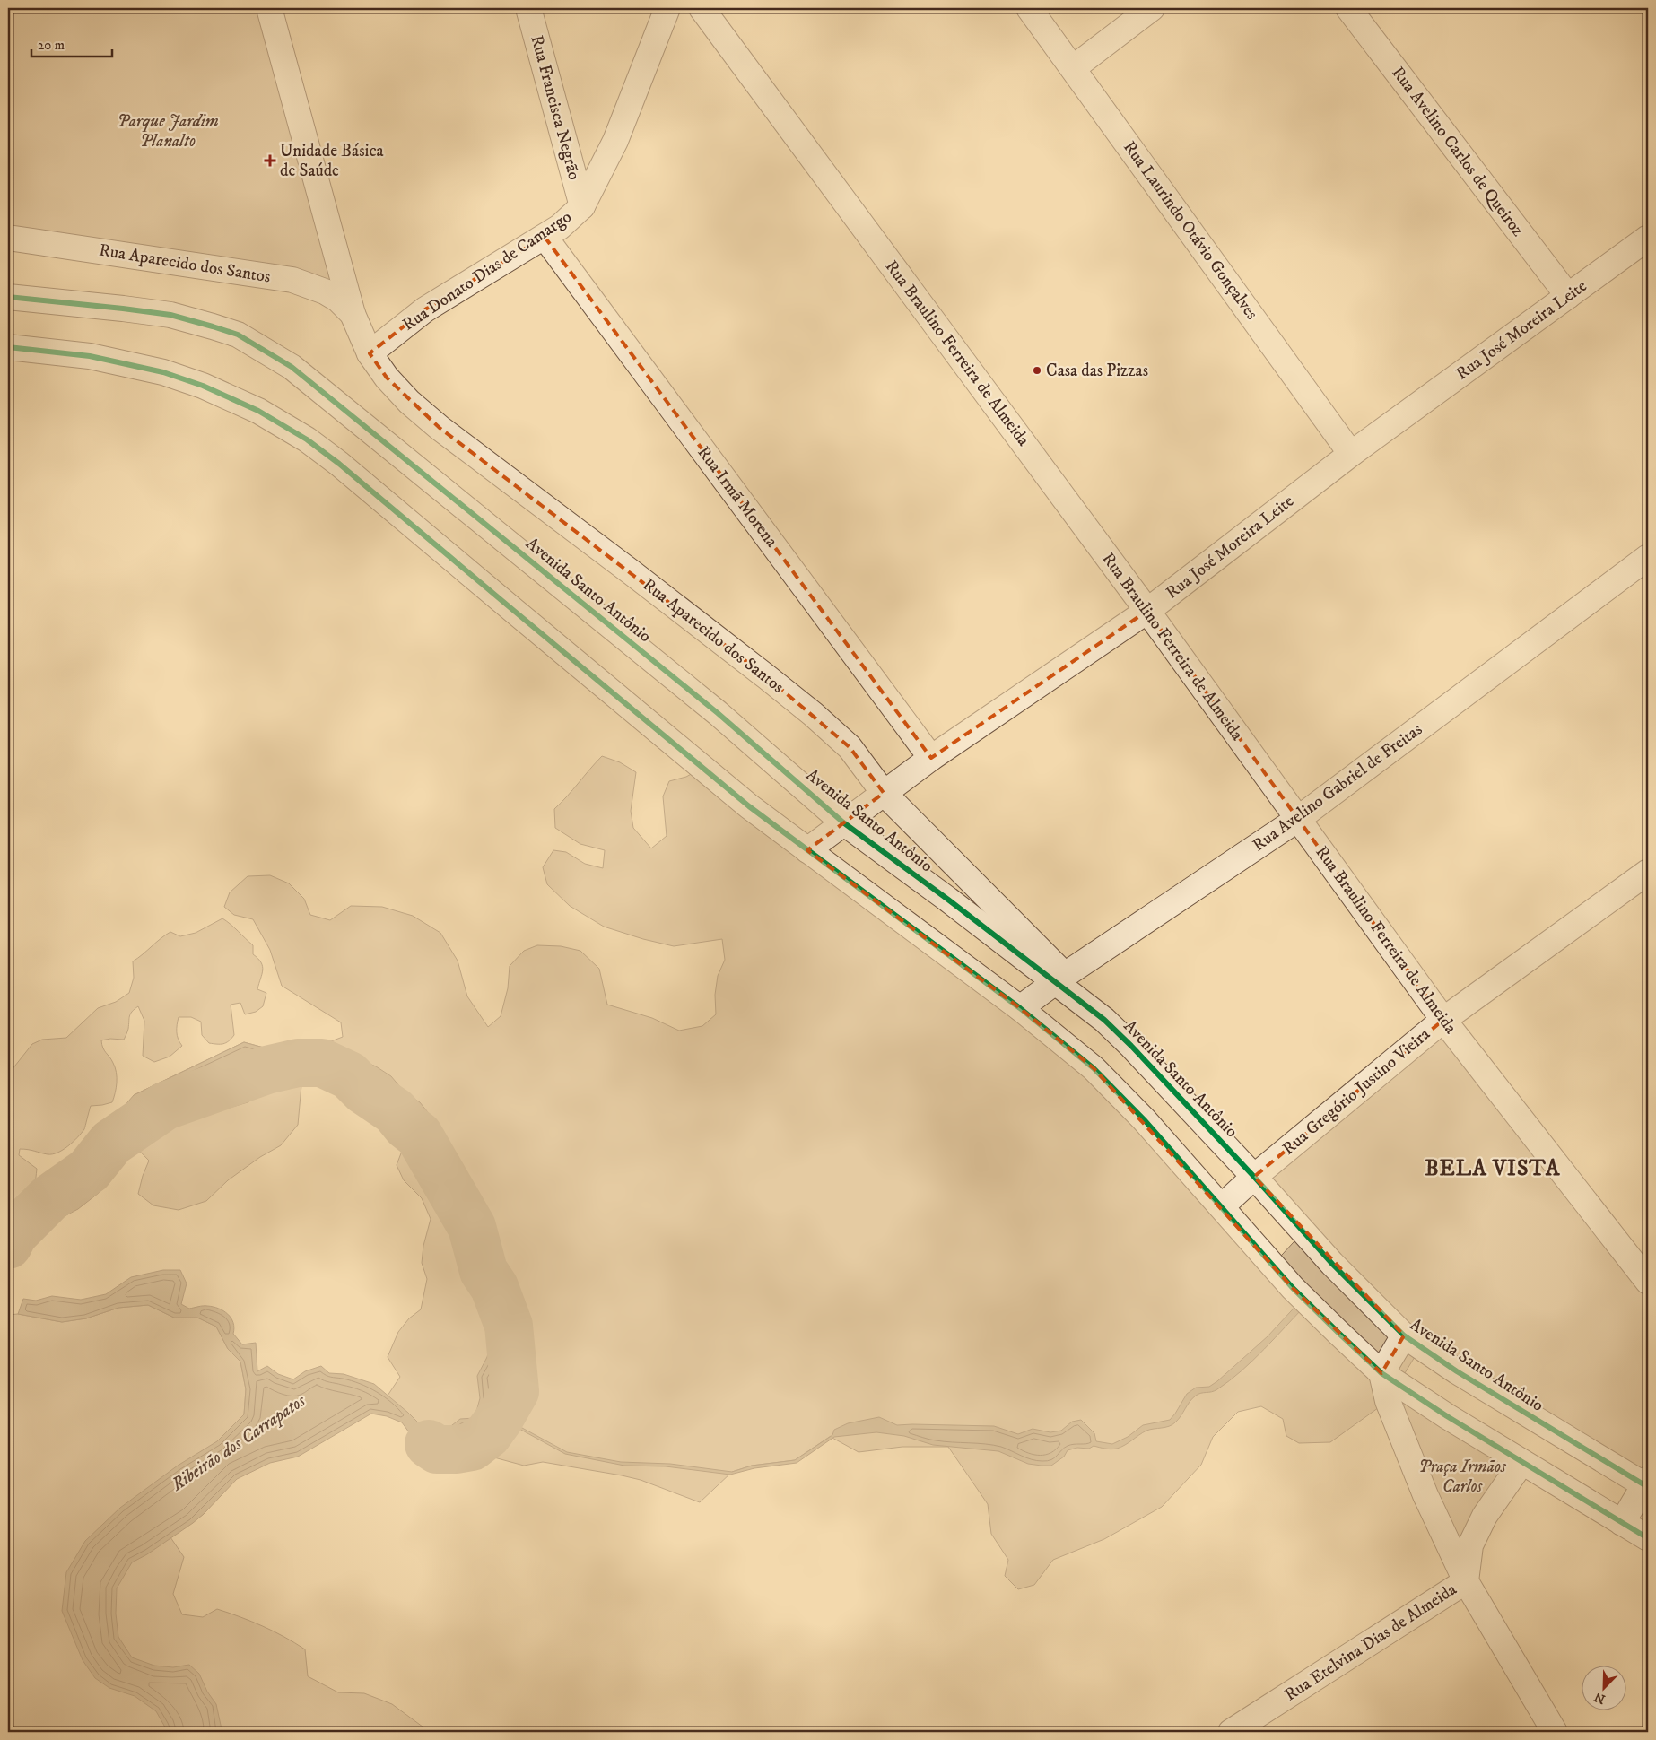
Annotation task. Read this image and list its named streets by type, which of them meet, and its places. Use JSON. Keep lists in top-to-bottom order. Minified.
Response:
{"streets":{"street":["Rua Francisca Negrão","Rua Avelino Carlos de Queiroz","Rua Laurindo Otávio Gonçalves","Rua Aparecido dos Santos","Rua Donato Dias de Camargo","Rua José Moreira Leite","Rua Braulino Ferreira de Almeida","Rua Irmã Morena","Avenida Santo Antônio","Rua Avelino Gabriel de Freitas","Rua Gregório Justino Vieira","Rua Etelvina Dias de Almeida"]},"crossings":[["Rua Francisca Negrão","Rua Donato Dias de Camargo"],["Rua Avelino Carlos de Queiroz","Rua José Moreira Leite"],["Rua Laurindo Otávio Gonçalves","Rua José Moreira Leite"],["Rua Aparecido dos Santos","Rua Donato Dias de Camargo"],["Rua Aparecido dos Santos","Rua José Moreira Leite"],["Rua Aparecido dos Santos","Avenida Santo Antônio"],["Rua Aparecido dos Santos","Rua Avelino Gabriel de Freitas"],["Rua Donato Dias de Camargo","Rua Irmã Morena"],["Rua José Moreira Leite","Rua Braulino Ferreira de Almeida"],["Rua José Moreira Leite","Rua Irmã Morena"],["Rua José Moreira Leite","Avenida Santo Antônio"],["Rua Braulino Ferreira de Almeida","Rua Avelino Gabriel de Freitas"],["Rua Braulino Ferreira de Almeida","Rua Gregório Justino Vieira"],["Avenida Santo Antônio","Rua Avelino Gabriel de Freitas"],["Avenida Santo Antônio","Rua Gregório Justino Vieira"]],"districts":["BELA VISTA"],"water":["Ribeirão dos Carrapatos"],"parks":["Parque Jardim Planalto","Praça Irmãos Carlos"],"places":{"health":["Unidade Básica de Saúde"],"other":["Casa das Pizzas"]},"scale_bar":"20 m","north":"bottom left"}
